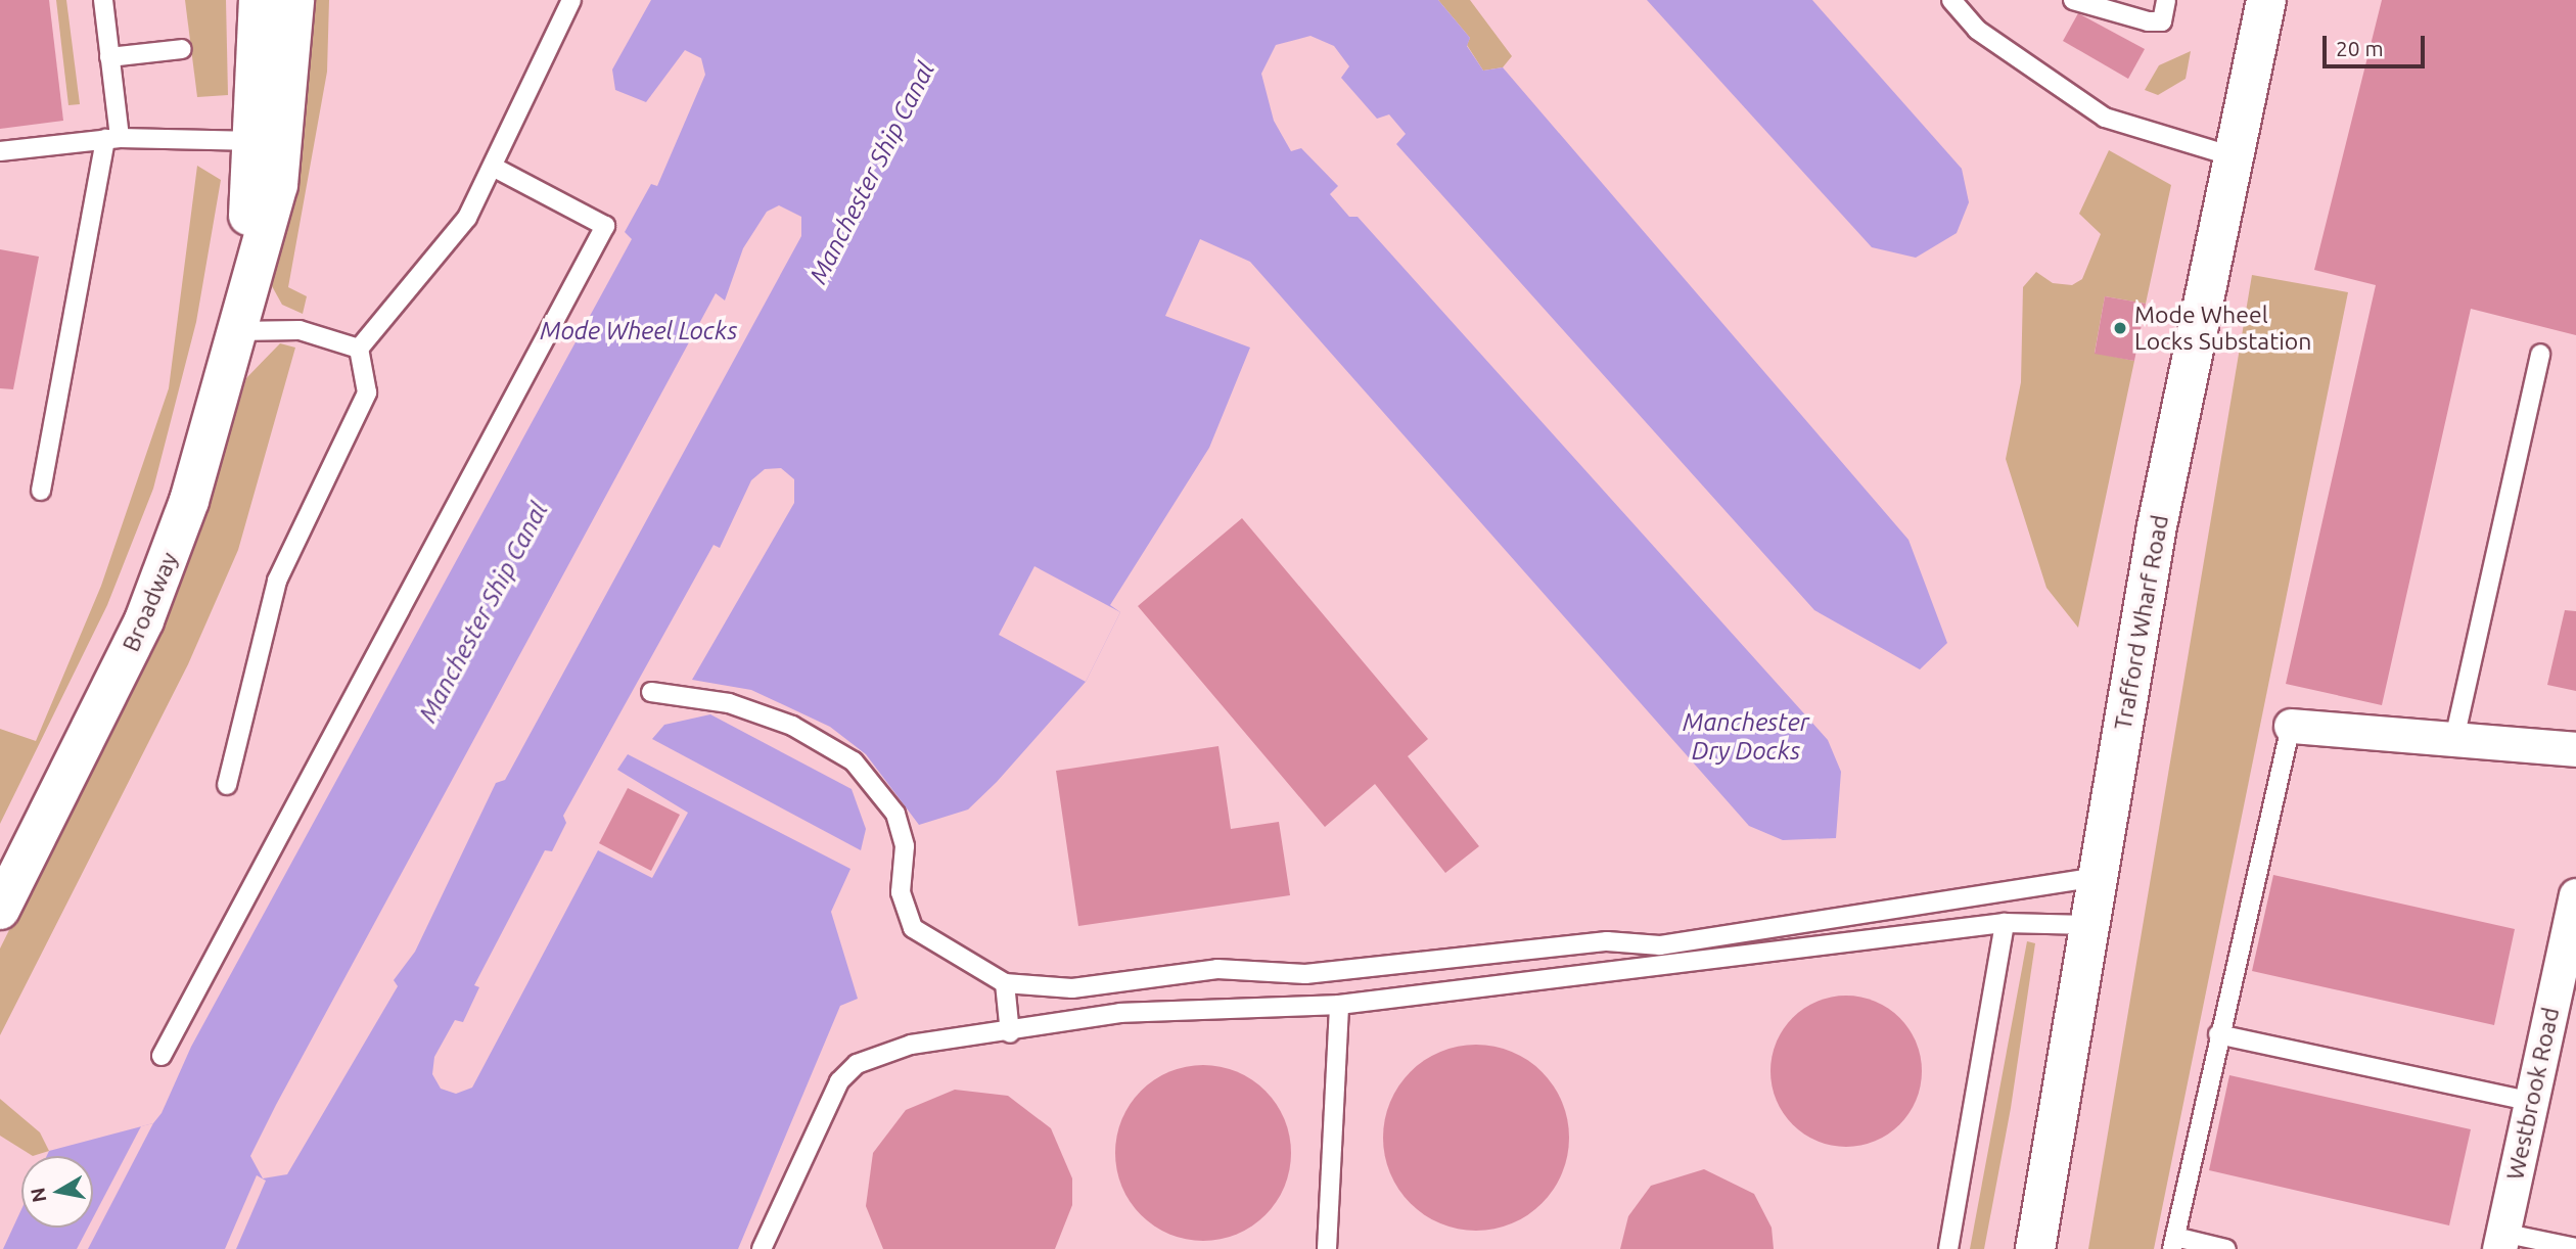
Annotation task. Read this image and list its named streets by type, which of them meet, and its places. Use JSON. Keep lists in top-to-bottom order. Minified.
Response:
{"streets":{"street":["Broadway","Trafford Wharf Road","Westbrook Road"]},"water":["Manchester Ship Canal","Mode Wheel Locks","Manchester Dry Docks"],"places":["Mode Wheel Locks Substation"],"scale_bar":"20 m","north":"left"}
